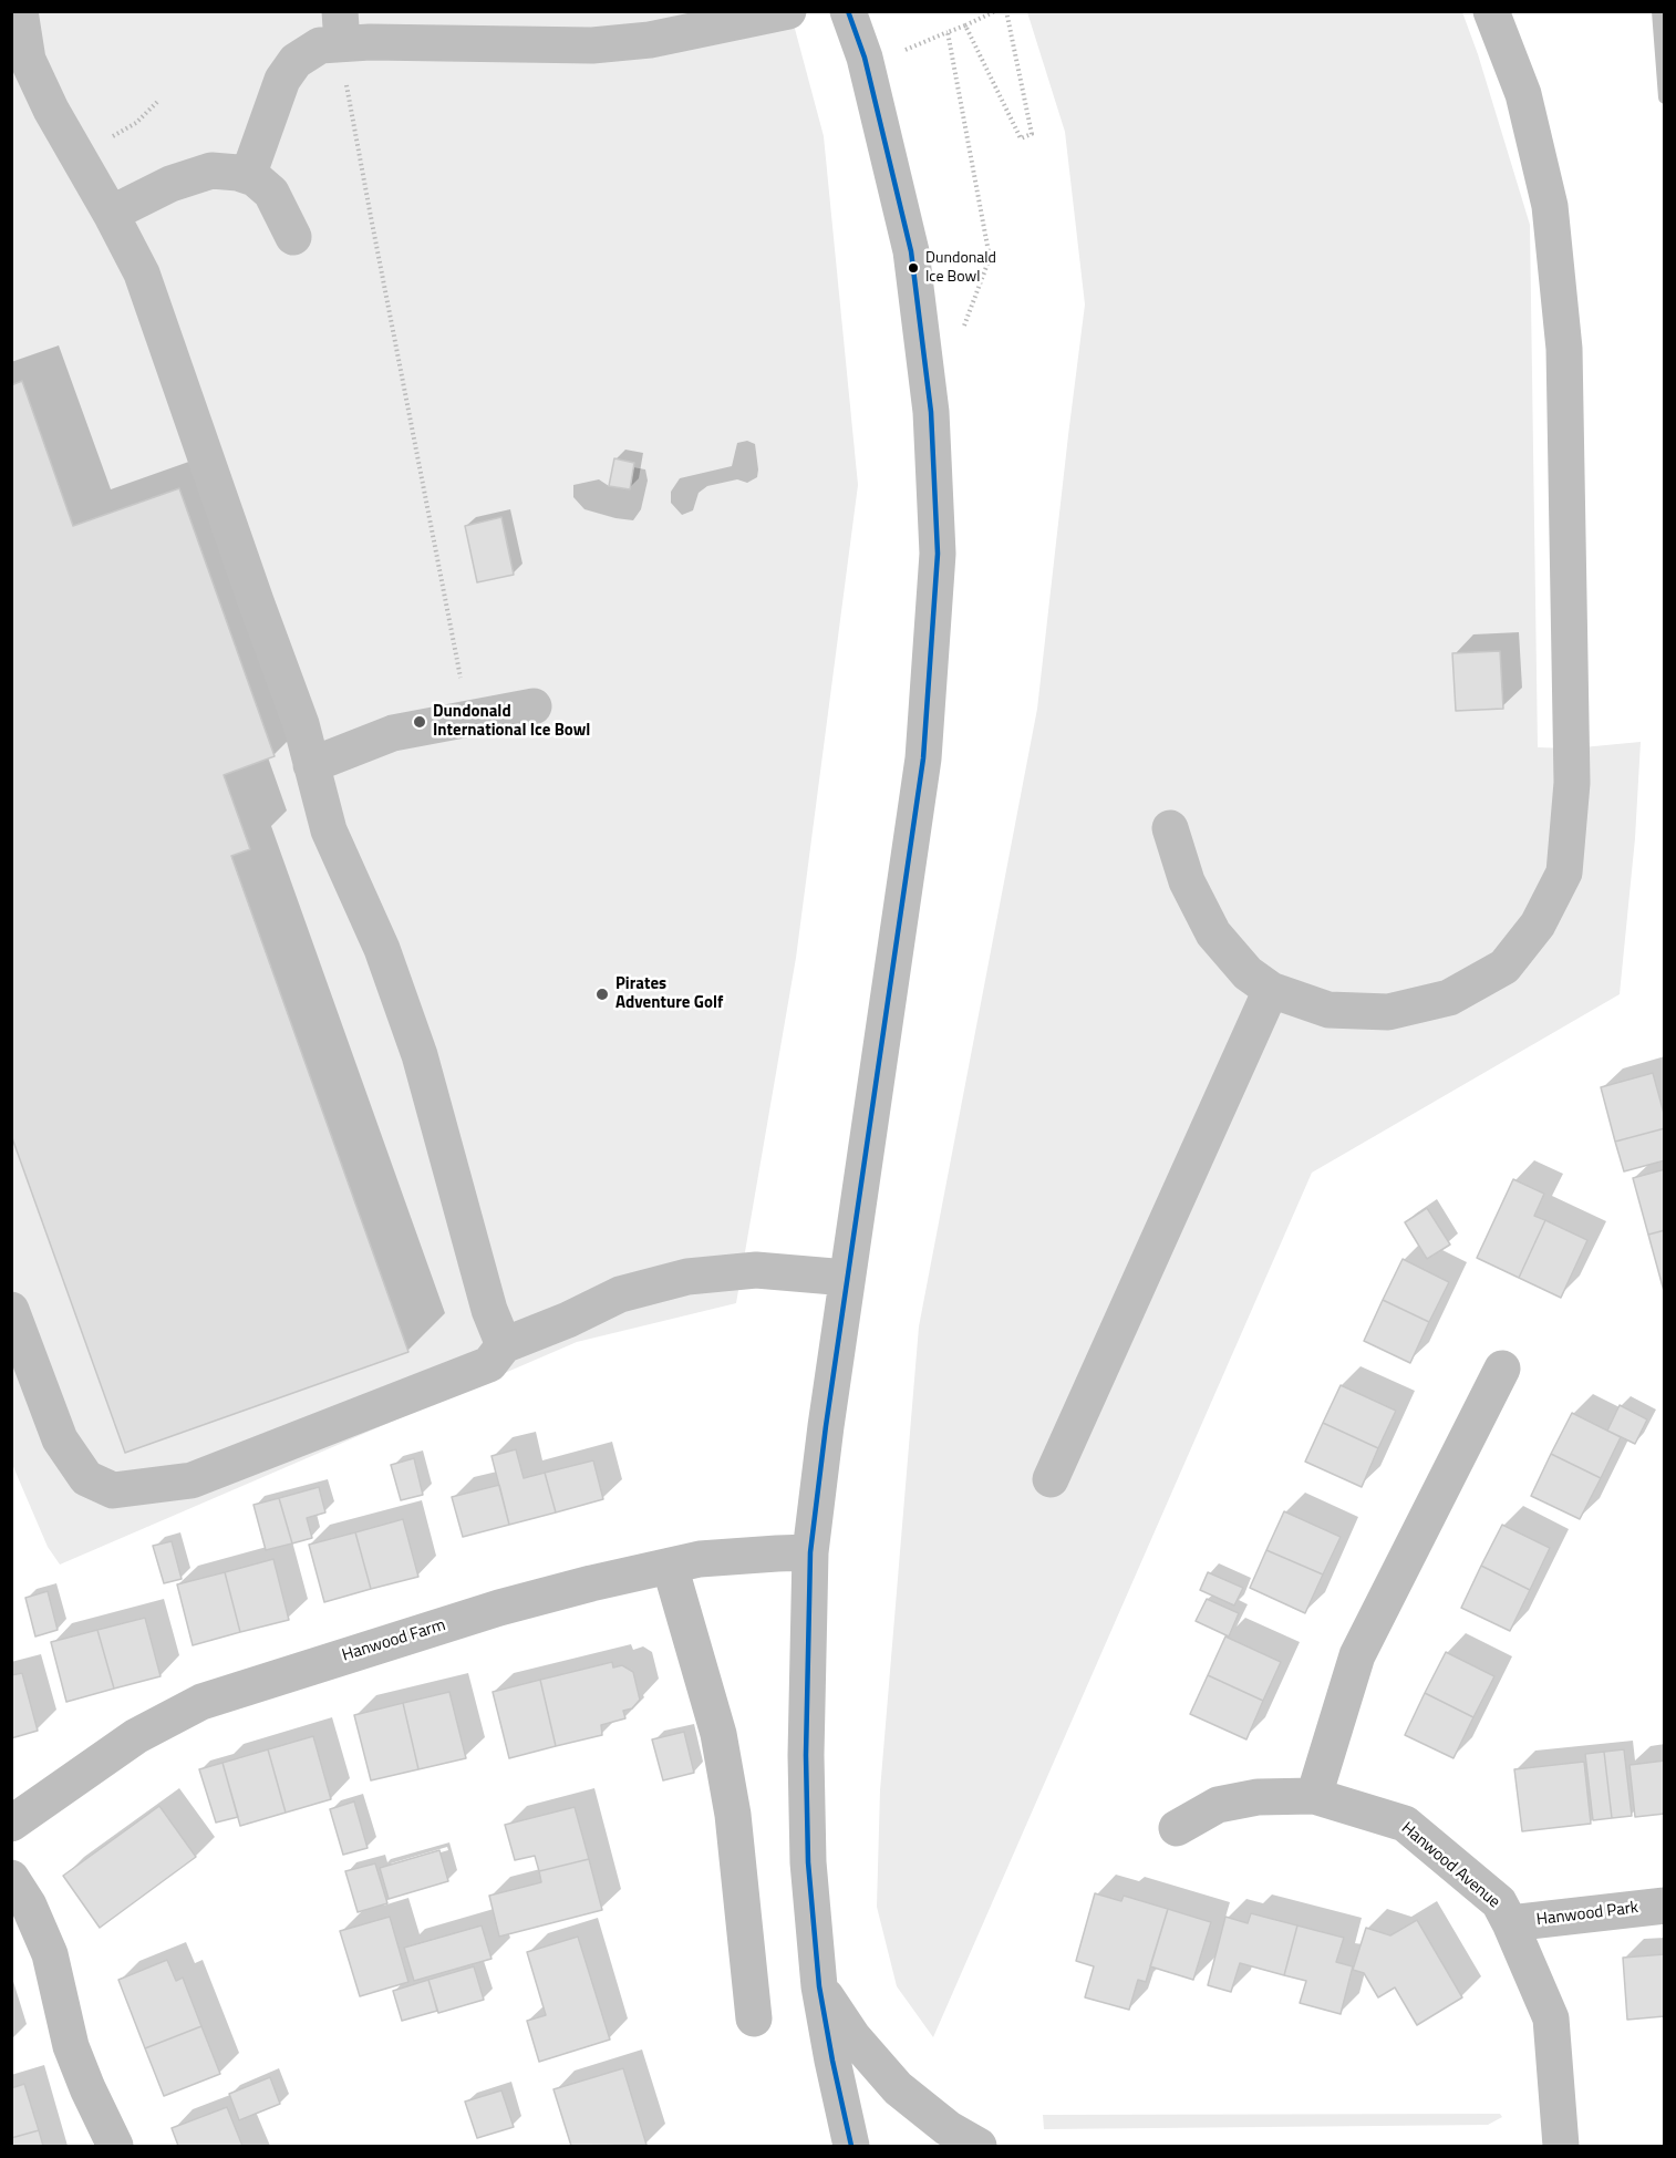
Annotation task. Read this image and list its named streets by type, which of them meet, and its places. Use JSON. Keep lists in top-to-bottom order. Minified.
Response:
{"streets":{"street":["Hanwood Farm","Hanwood Avenue","Hanwood Park"]},"crossings":[["Hanwood Avenue","Hanwood Park"]],"places":["Dundonald Ice Bowl","Dundonald International Ice Bowl","Pirates Adventure Golf"]}
